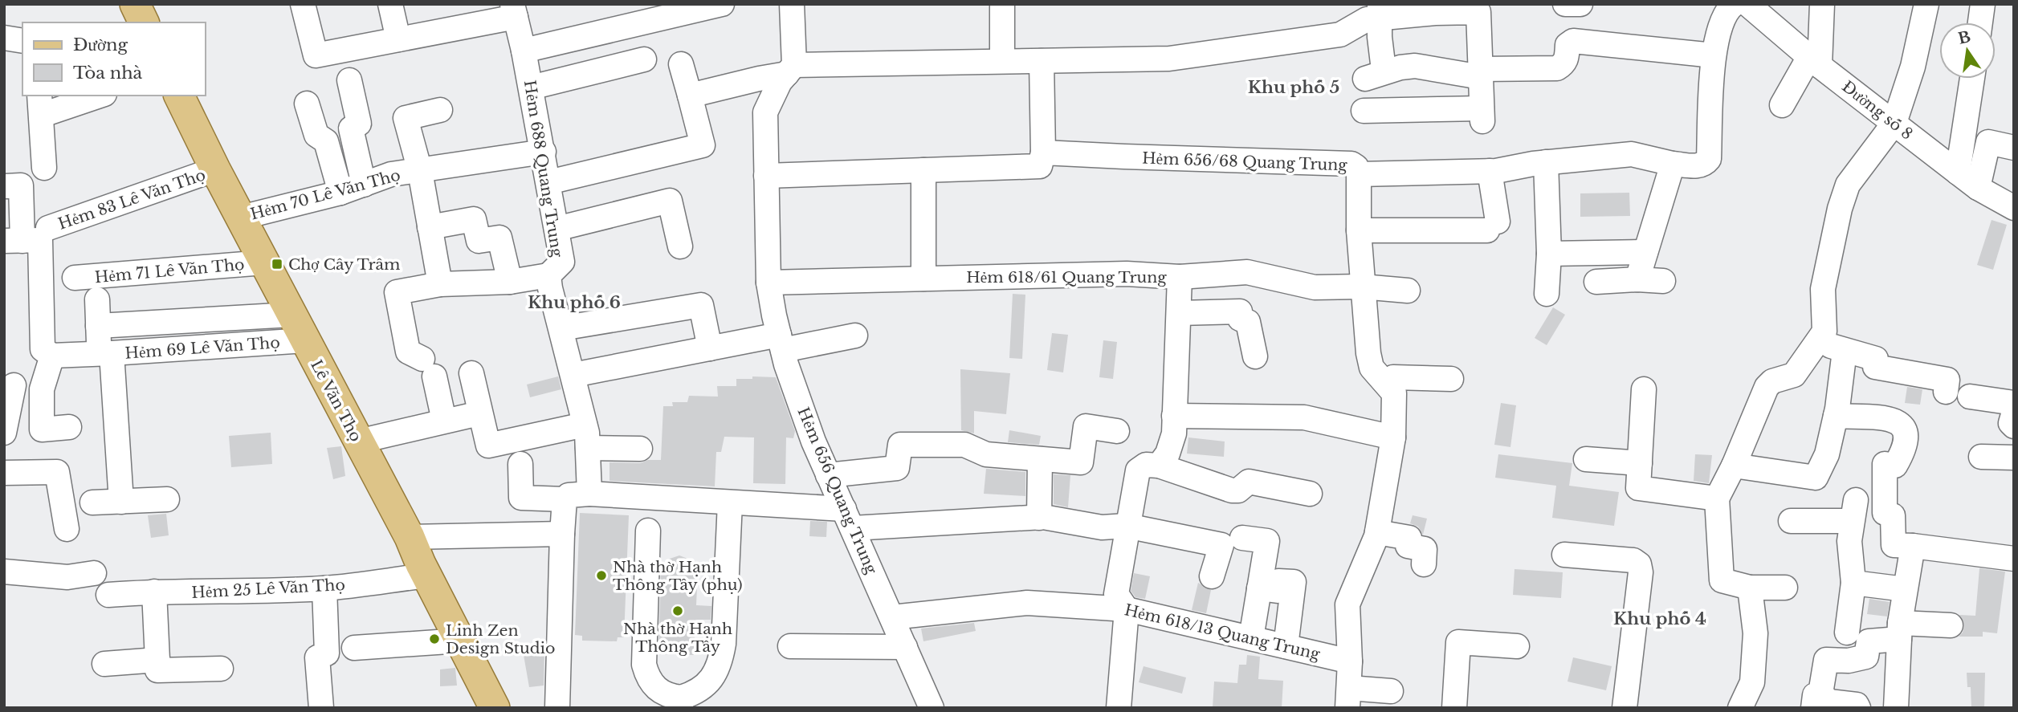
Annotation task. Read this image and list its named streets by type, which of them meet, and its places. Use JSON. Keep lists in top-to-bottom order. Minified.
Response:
{"streets":{"main road":["Lê Văn Thọ"],"street":["Đường số 8","Hẻm 656/68 Quang Trung","Hẻm 688 Quang Trung","Hẻm 70 Lê Văn Thọ","Hẻm 83 Lê Văn Thọ","Hẻm 71 Lê Văn Thọ","Hẻm 618/61 Quang Trung","Hẻm 69 Lê Văn Thọ","Hẻm 656 Quang Trung","Hẻm 25 Lê Văn Thọ","Hẻm 618/13 Quang Trung"]},"crossings":[["Hẻm 688 Quang Trung","Hẻm 70 Lê Văn Thọ"],["Hẻm 70 Lê Văn Thọ","Lê Văn Thọ"],["Hẻm 83 Lê Văn Thọ","Lê Văn Thọ"],["Hẻm 71 Lê Văn Thọ","Lê Văn Thọ"],["Hẻm 618/61 Quang Trung","Hẻm 656 Quang Trung"],["Hẻm 69 Lê Văn Thọ","Lê Văn Thọ"],["Lê Văn Thọ","Hẻm 25 Lê Văn Thọ"],["Hẻm 656 Quang Trung","Hẻm 618/13 Quang Trung"]],"districts":["Khu phố 5","Khu phố 6","Khu phố 4"],"places":{"transit":["Chợ Cây Trâm"],"other":["Nhà thờ Hạnh Thông Tây (phụ)","Nhà thờ Hạnh Thông Tây","Linh Zen Design Studio"]},"legend":["Đường","Tòa nhà"],"north":"top"}
